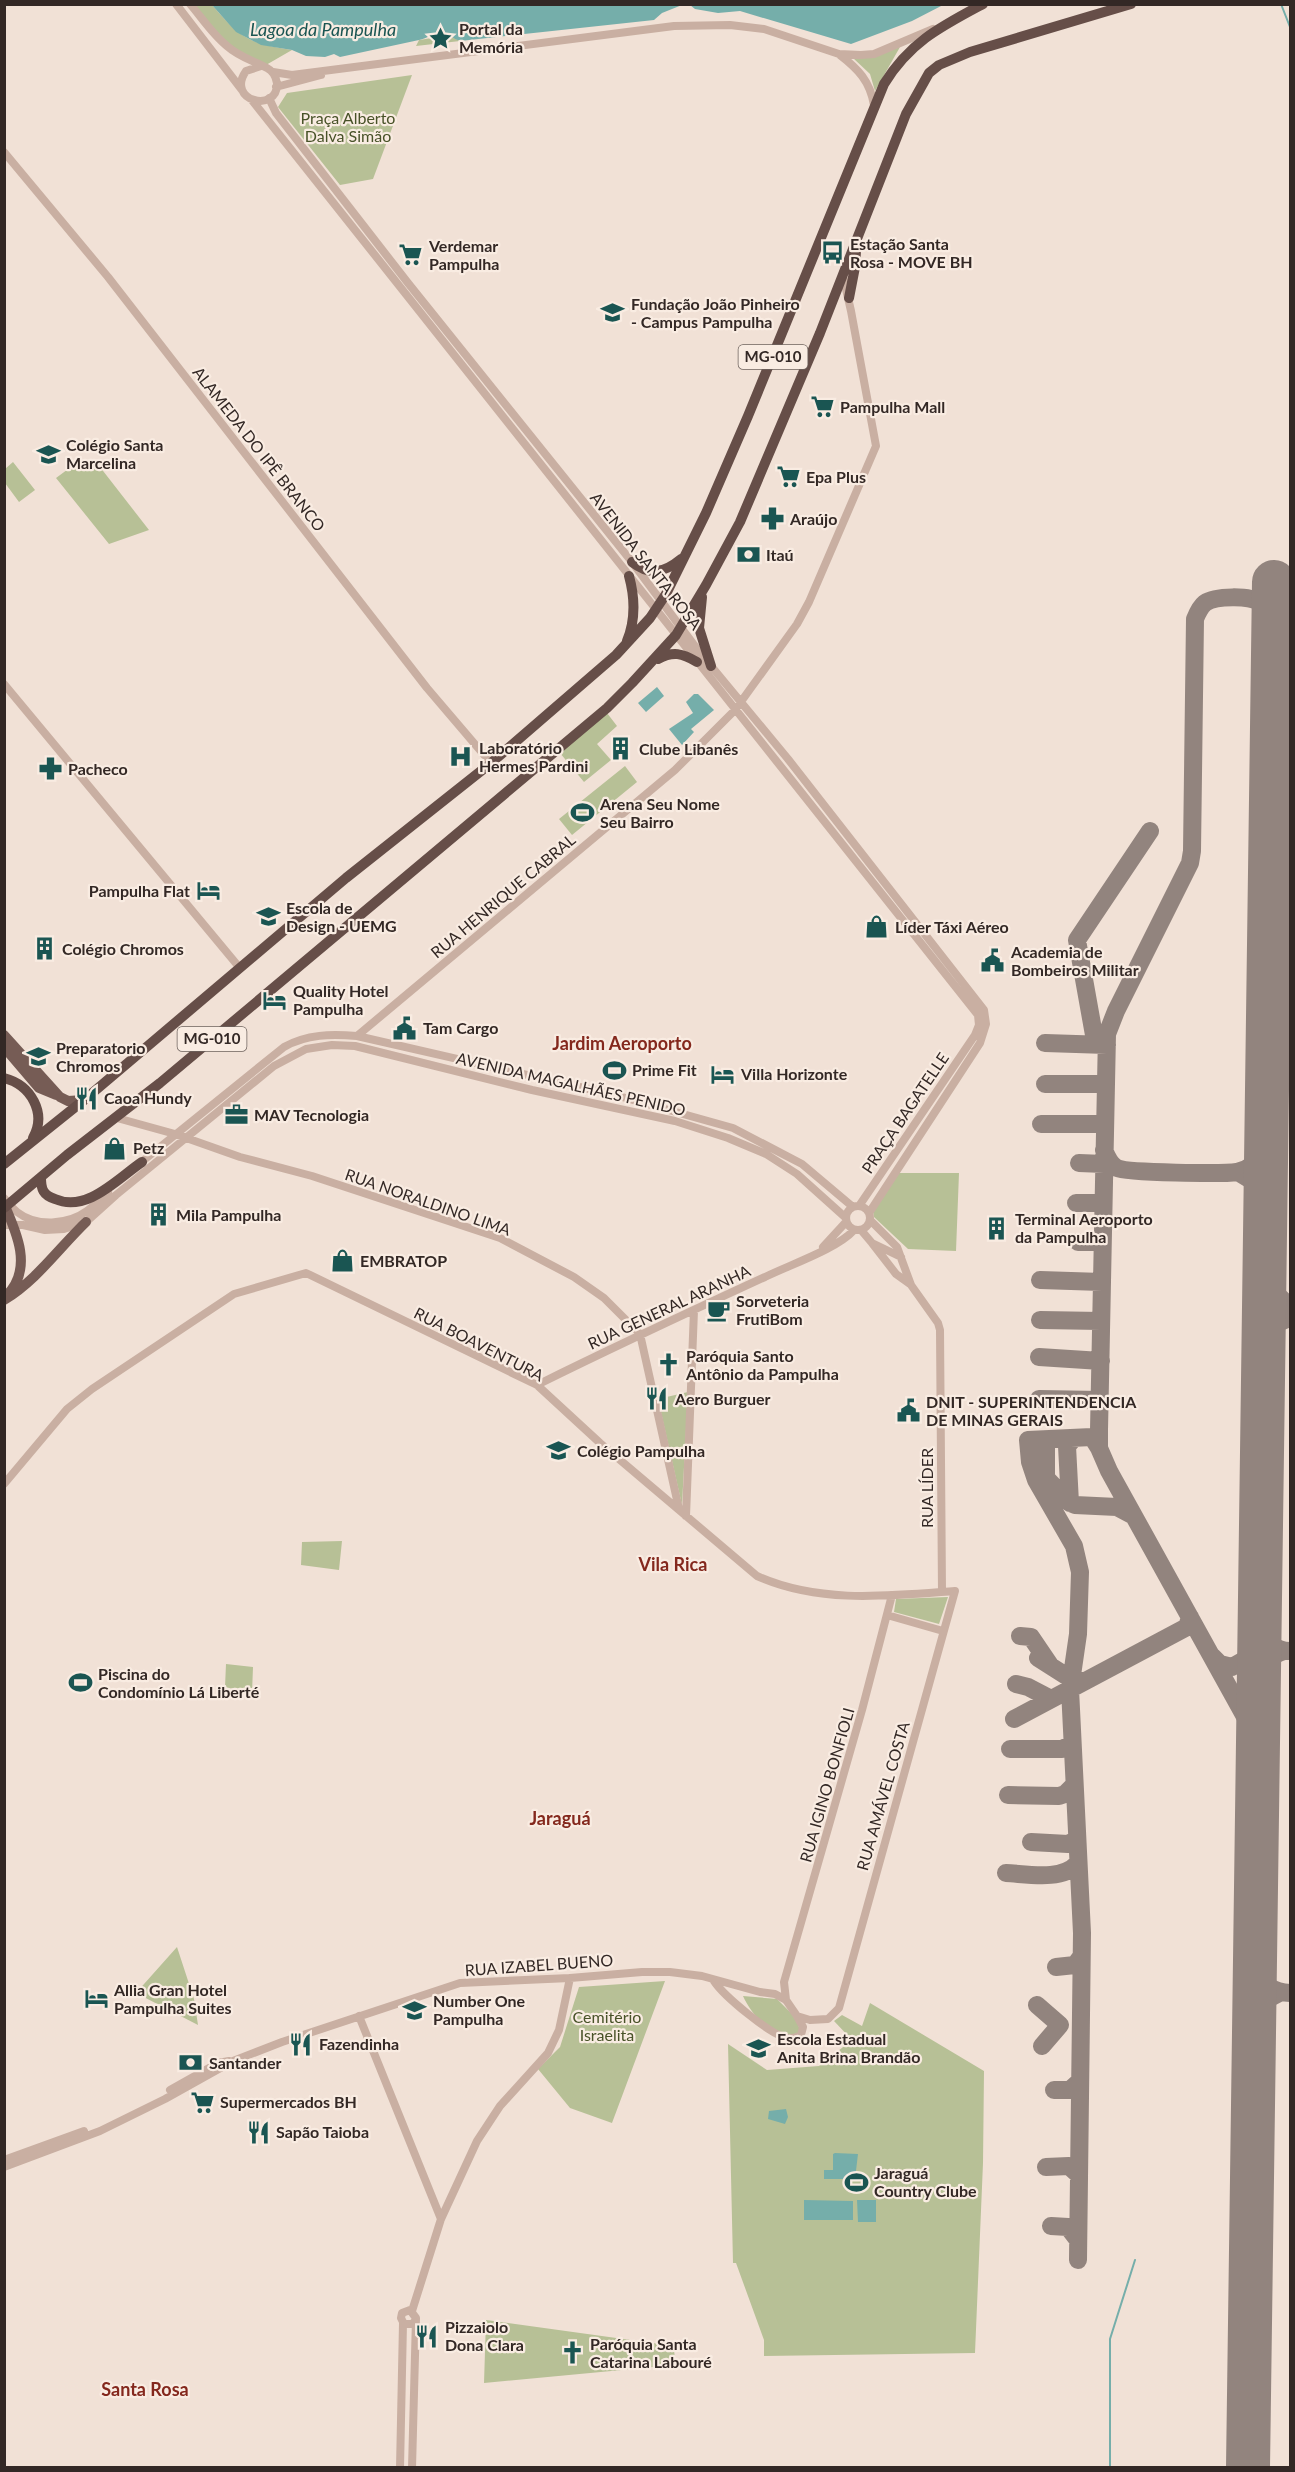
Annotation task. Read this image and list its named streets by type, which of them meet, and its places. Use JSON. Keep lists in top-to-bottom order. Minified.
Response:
{"streets":{"highway":["MG-010"],"street":["ALAMEDA DO IPÊ BRANCO","AVENIDA SANTA ROSA","RUA HENRIQUE CABRAL","AVENIDA MAGALHÃES PENIDO","PRAÇA BAGATELLE","RUA NORALDINO LIMA","RUA GENERAL ARANHA","RUA BOAVENTURA","RUA LÍDER","RUA IGINO BONFIOLI","RUA AMÁVEL COSTA","RUA IZABEL BUENO"]},"crossings":[["MG-010","ALAMEDA DO IPÊ BRANCO"],["MG-010","AVENIDA SANTA ROSA"],["MG-010","RUA NORALDINO LIMA"],["AVENIDA SANTA ROSA","RUA HENRIQUE CABRAL"],["AVENIDA SANTA ROSA","PRAÇA BAGATELLE"],["RUA HENRIQUE CABRAL","AVENIDA MAGALHÃES PENIDO"],["AVENIDA MAGALHÃES PENIDO","PRAÇA BAGATELLE"],["AVENIDA MAGALHÃES PENIDO","RUA NORALDINO LIMA"],["AVENIDA MAGALHÃES PENIDO","RUA GENERAL ARANHA"],["AVENIDA MAGALHÃES PENIDO","RUA LÍDER"],["PRAÇA BAGATELLE","RUA GENERAL ARANHA"],["PRAÇA BAGATELLE","RUA LÍDER"],["RUA NORALDINO LIMA","RUA GENERAL ARANHA"],["RUA GENERAL ARANHA","RUA BOAVENTURA"],["RUA GENERAL ARANHA","RUA LÍDER"],["RUA BOAVENTURA","RUA LÍDER"],["RUA BOAVENTURA","RUA IGINO BONFIOLI"],["RUA BOAVENTURA","RUA AMÁVEL COSTA"],["RUA IGINO BONFIOLI","RUA IZABEL BUENO"]],"districts":["Jardim Aeroporto","Vila Rica","Jaraguá","Santa Rosa"],"water":["Lagoa da Pampulha"],"parks":["Praça Alberto Dalva Simão","Cemitério Israelita"],"places":{"place":["Portal da Memória"],"bus stop":["Estação Santa Rosa - MOVE BH"],"supermarket":["Verdemar Pampulha","Pampulha Mall","Epa Plus","Supermercados BH"],"school or university":["Fundação João Pinheiro - Campus Pampulha","Colégio Santa Marcelina","Escola de Design - UEMG","Preparatorio Chromos","Colégio Pampulha","Number One Pampulha","Escola Estadual Anita Brina Brandão"],"pharmacy":["Araújo","Pacheco"],"bank":["Itaú","Santander"],"building":["Clube Libanês","Colégio Chromos","Mila Pampulha","Terminal Aeroporto da Pampulha"],"hospital":["Laboratório Hermes Pardini"],"sports":["Arena Seu Nome Seu Bairro","Prime Fit","Piscina do Condomínio Lá Liberté","Jaraguá Country Clube"],"hotel":["Pampulha Flat","Quality Hotel Pampulha","Villa Horizonte","Allia Gran Hotel Pampulha Suites"],"shop":["Líder Táxi Aéreo","Petz","EMBRATOP"],"public building":["Academia de Bombeiros Militar","Tam Cargo","DNIT - SUPERINTENDENCIA DE MINAS GERAIS"],"restaurant":["Caoa Hundy","Aero Burguer","Fazendinha","Sapão Taioba","Pizzaiolo Dona Clara"],"office":["MAV Tecnologia"],"cafe":["Sorveteria FrutiBom"],"church":["Paróquia Santo Antônio da Pampulha","Paróquia Santa Catarina Labouré"]}}
